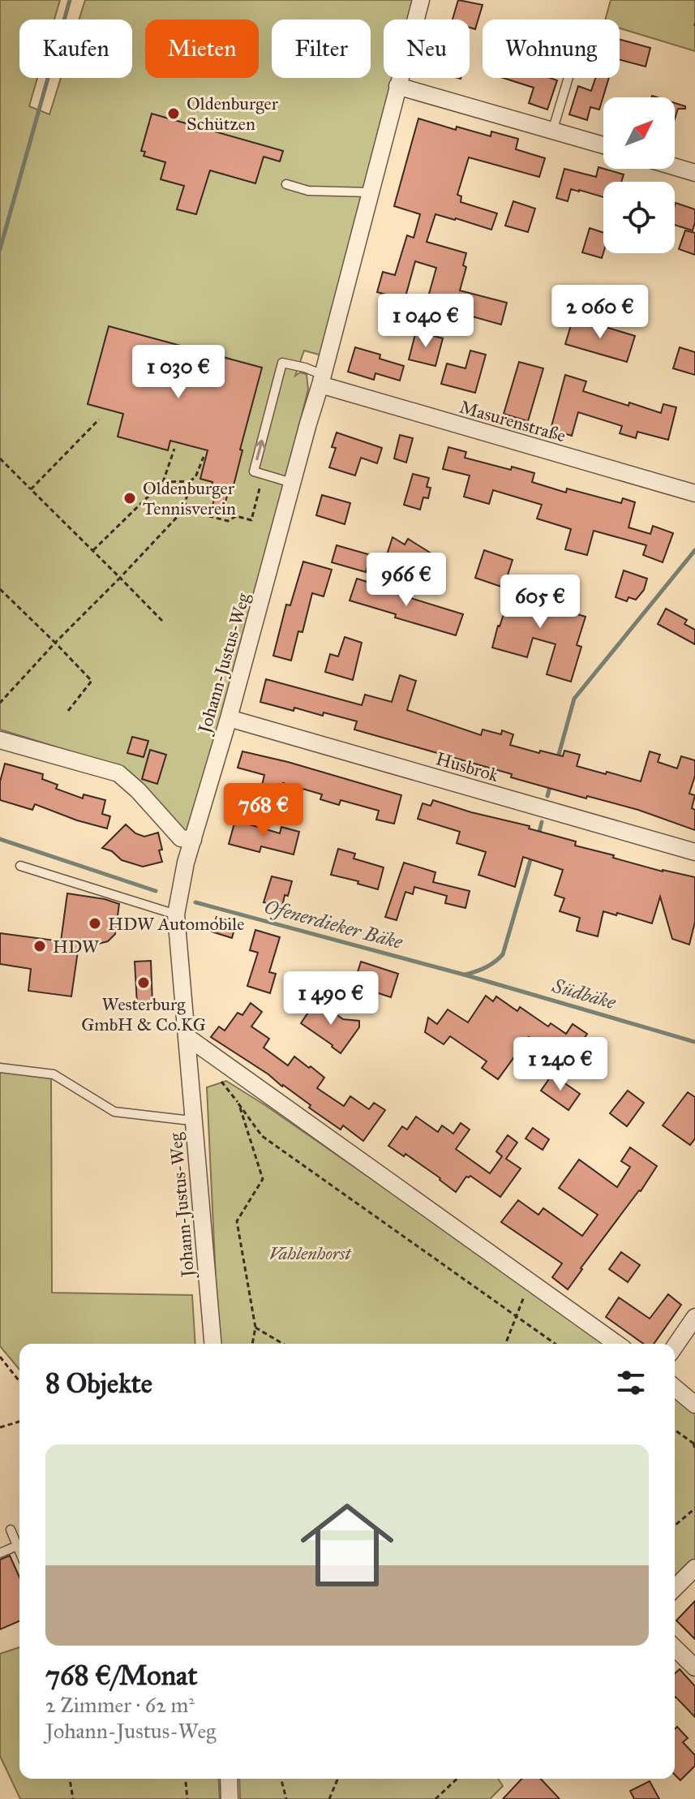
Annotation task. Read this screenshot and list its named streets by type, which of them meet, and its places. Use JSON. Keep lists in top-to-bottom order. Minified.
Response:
{"streets":{"street":["Masurenstraße","Johann-Justus-Weg","Husbrok"]},"crossings":[["Masurenstraße","Johann-Justus-Weg"],["Johann-Justus-Weg","Husbrok"]],"water":["Ofenerdieker Bäke","Südbäke"],"parks":["Vahlenhorst"],"places":["Oldenburger Schützen","Oldenburger Tennisverein","HDW Automobile","HDW","Westerburg GmbH & Co.KG"],"north":"top right","page":{"chip":["Kaufen","Mieten","Filter","Neu","Wohnung"],"price":["2 060 €","1 040 €","1 030 €","966 €","605 €","768 €","1 490 €","1 240 €"],"heading":"8 Objekte","list":[{"name":"768 €/Monat","note":"2 Zimmer · 62 m² · Johann-Justus-Weg"}]}}
